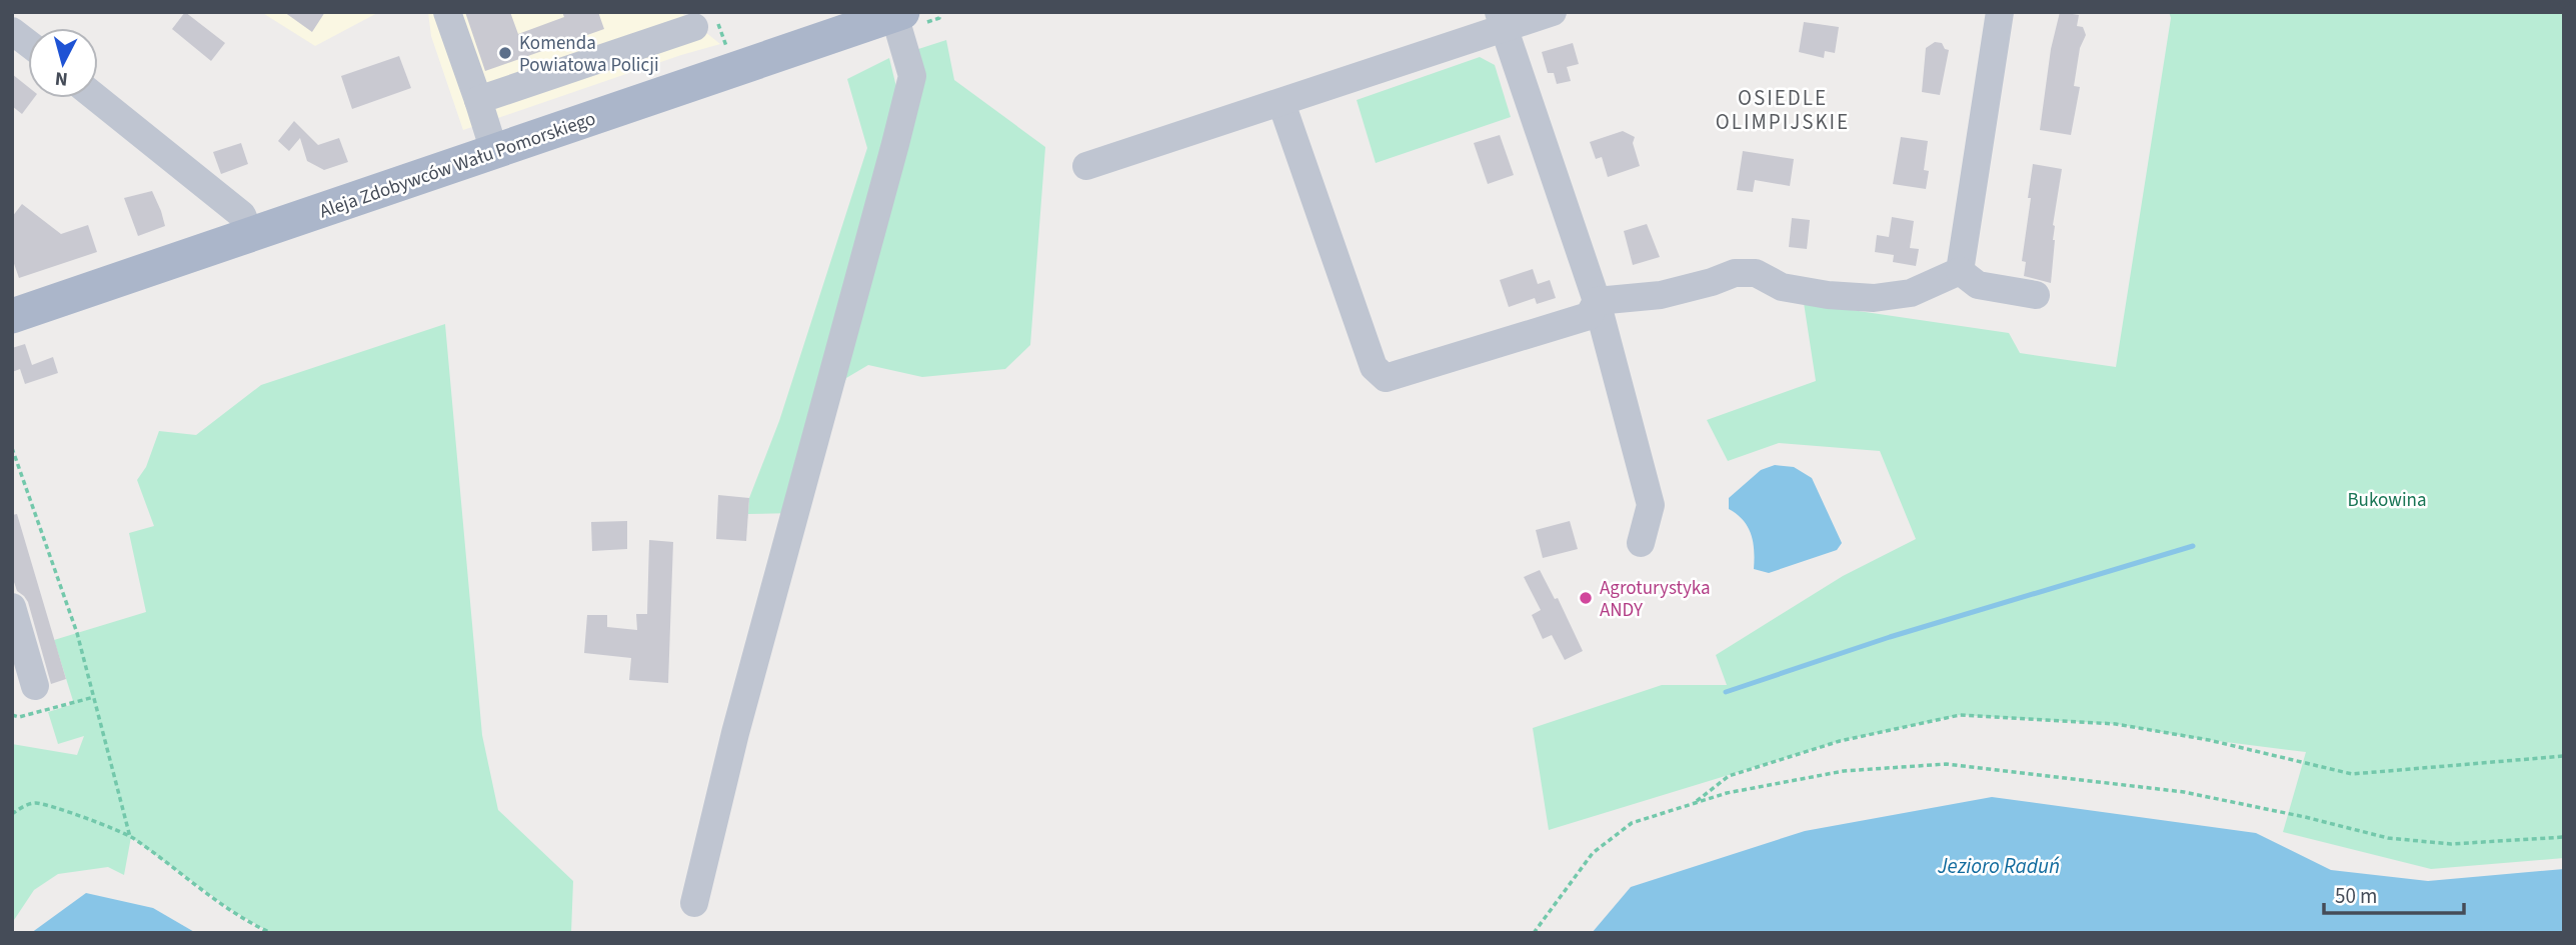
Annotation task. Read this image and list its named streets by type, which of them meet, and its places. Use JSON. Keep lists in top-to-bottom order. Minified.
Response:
{"streets":{"main road":["Aleja Zdobywców Wału Pomorskiego"]},"districts":["OSIEDLE OLIMPIJSKIE"],"water":["Jezioro Raduń"],"parks":["Bukowina"],"places":["Komenda Powiatowa Policji","Agroturystyka ANDY"],"scale_bar":"50 m","north":"bottom"}
